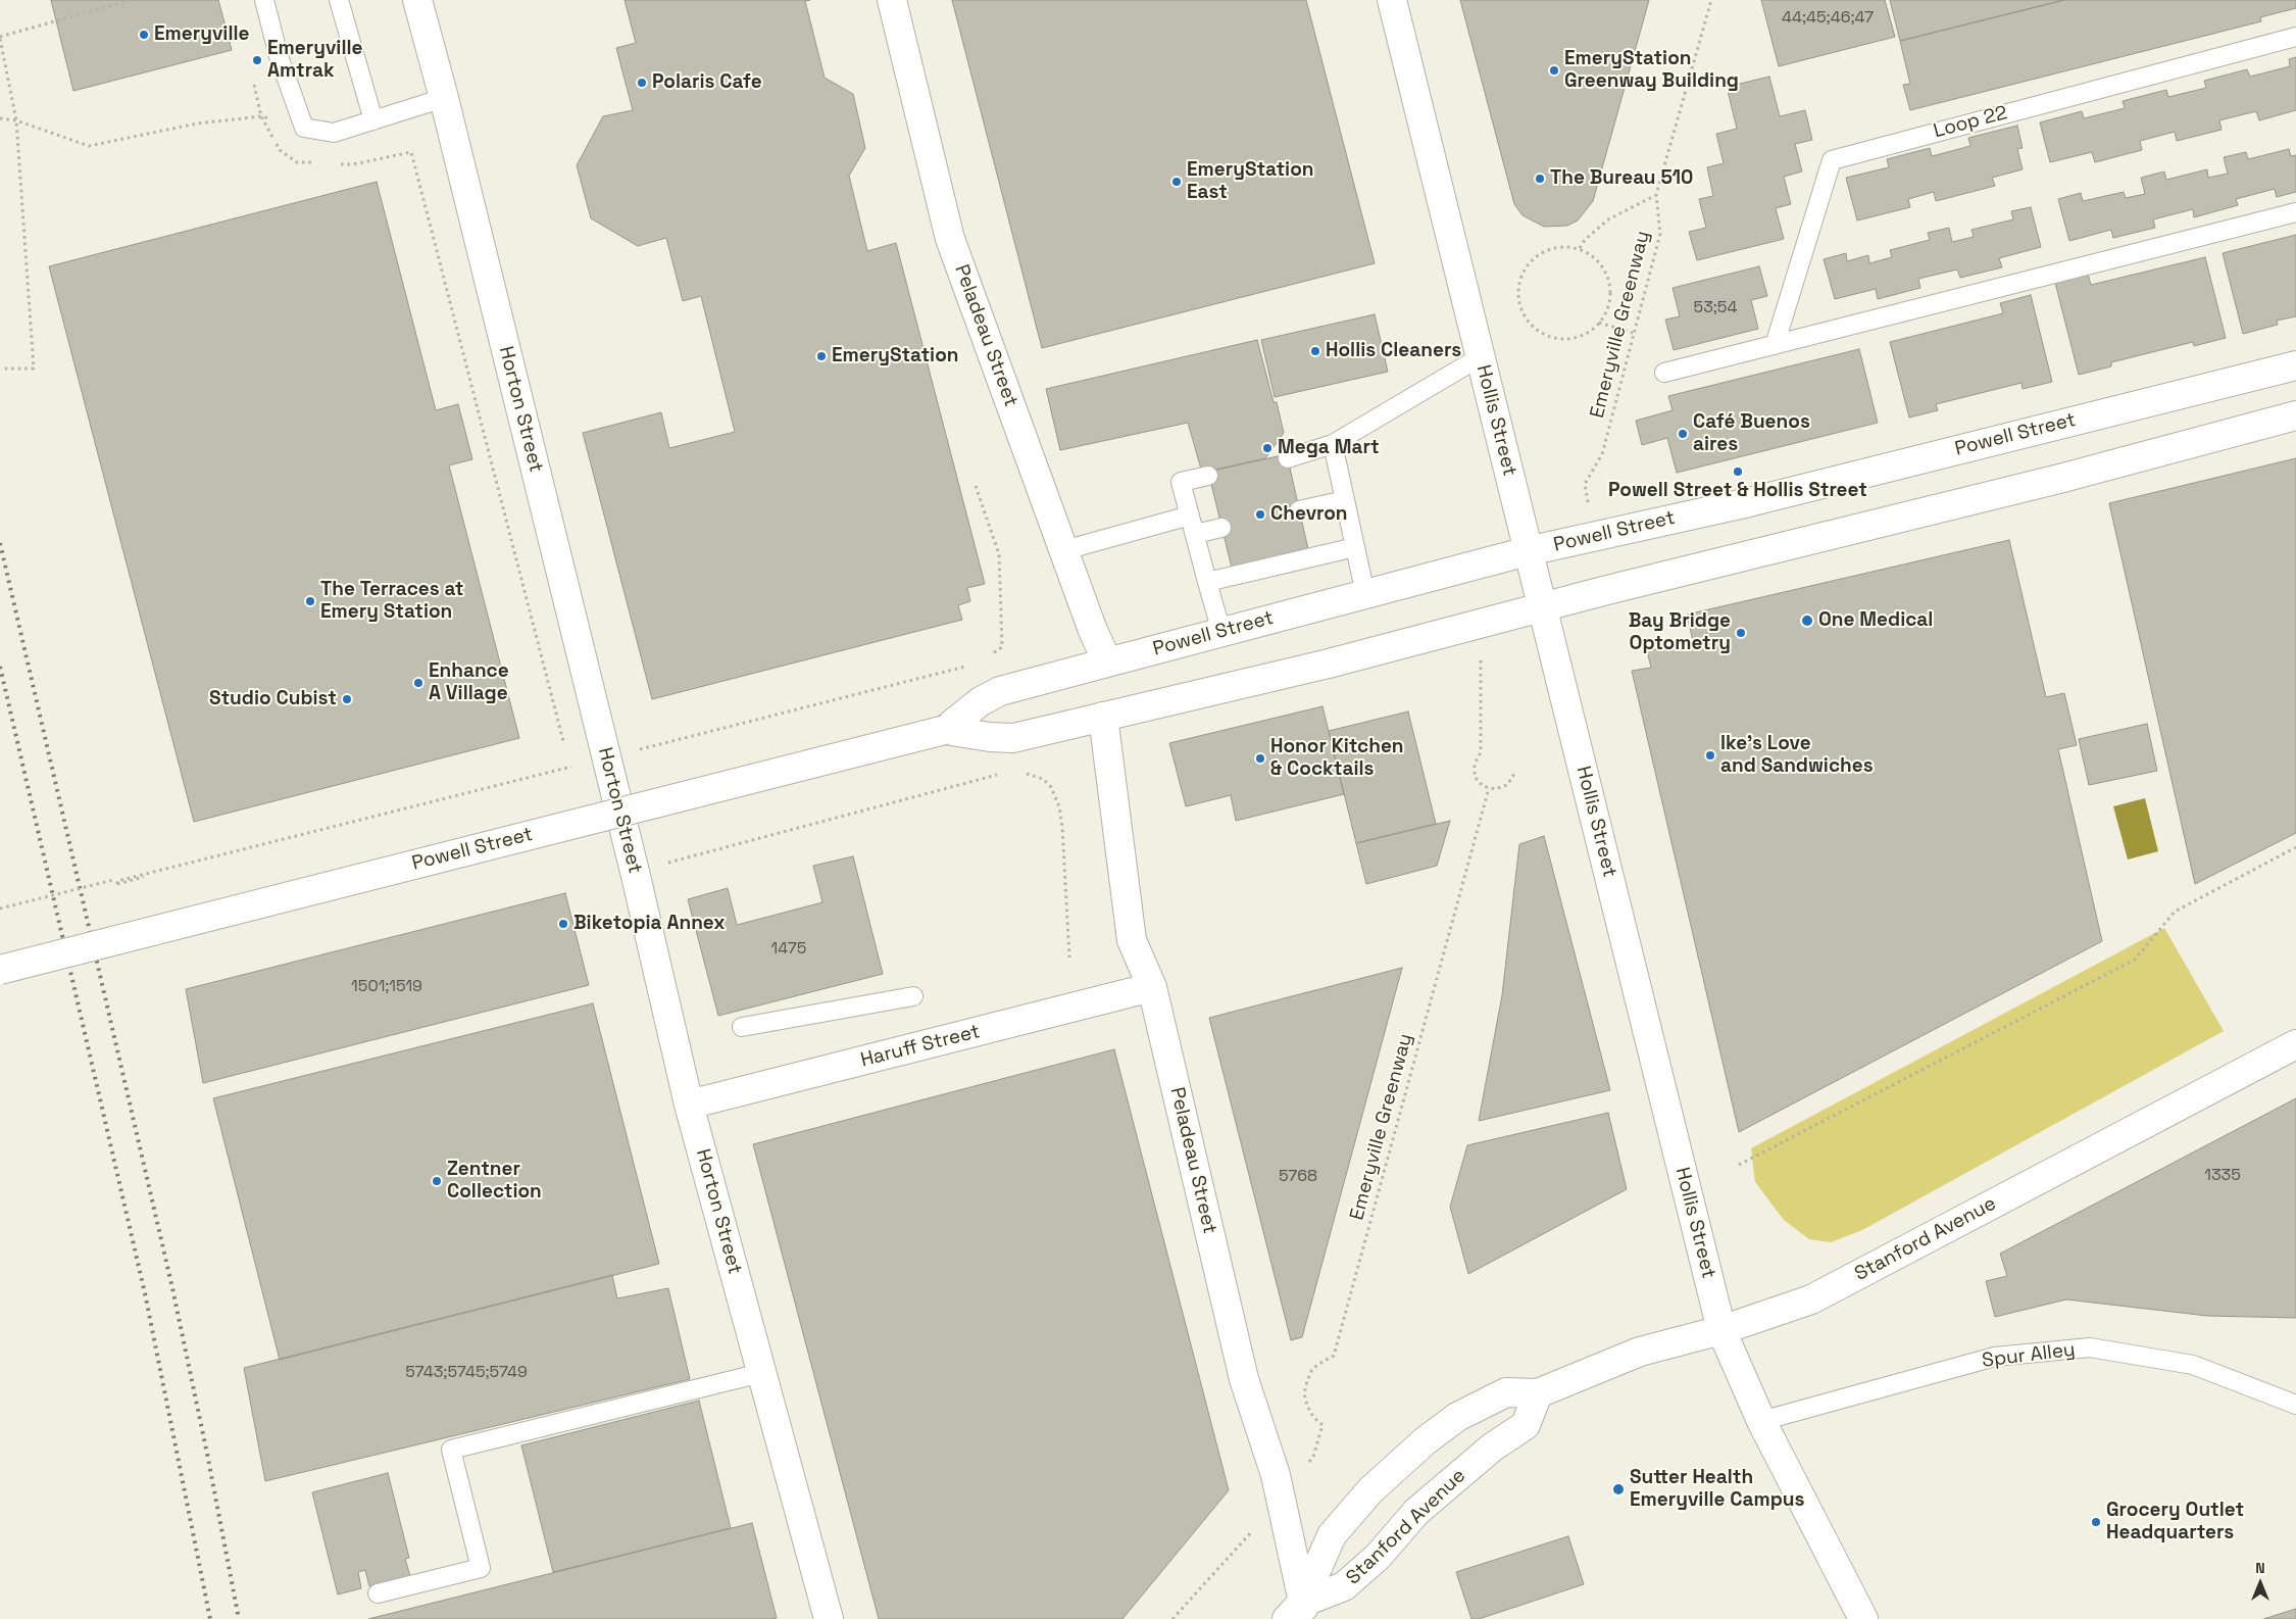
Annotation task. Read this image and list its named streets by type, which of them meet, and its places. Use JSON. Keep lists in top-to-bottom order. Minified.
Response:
{"streets":{"street":["Peladeau Street","Horton Street","Hollis Street","Powell Street","Haruff Street","Stanford Avenue"],"lane":["Loop 22","Spur Alley"],"path":["Emeryville Greenway"]},"crossings":[["Peladeau Street","Powell Street"],["Peladeau Street","Haruff Street"],["Peladeau Street","Stanford Avenue"],["Horton Street","Haruff Street"],["Hollis Street","Powell Street"],["Hollis Street","Stanford Avenue"],["Hollis Street","Spur Alley"]],"places":["Emeryville","Emeryville Amtrak","EmeryStation Greenway Building","Polaris Cafe","The Bureau 510","EmeryStation East","Hollis Cleaners","EmeryStation","Café Buenos aires","Mega Mart","Powell Street & Hollis Street","Chevron","The Terraces at Emery Station","One Medical","Bay Bridge Optometry","Enhance A Village","Studio Cubist","Ike's Love and Sandwiches","Honor Kitchen & Cocktails","Biketopia Annex","Zentner Collection","Sutter Health Emeryville Campus","Grocery Outlet Headquarters"],"house_numbers":["44;45;46;47","53;54","1475","1501;1519","1335","5768","5743;5745;5749"],"north":"top"}
